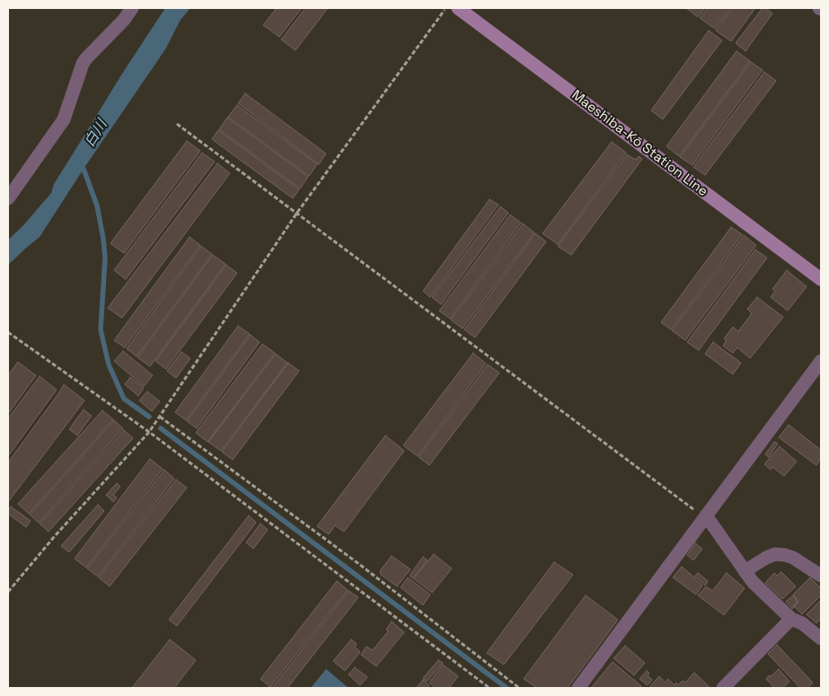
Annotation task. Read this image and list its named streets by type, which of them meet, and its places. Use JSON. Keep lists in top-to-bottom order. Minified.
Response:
{"streets":{"main road":["Maeshiba-Kō Station Line"]},"water":["白川"]}
